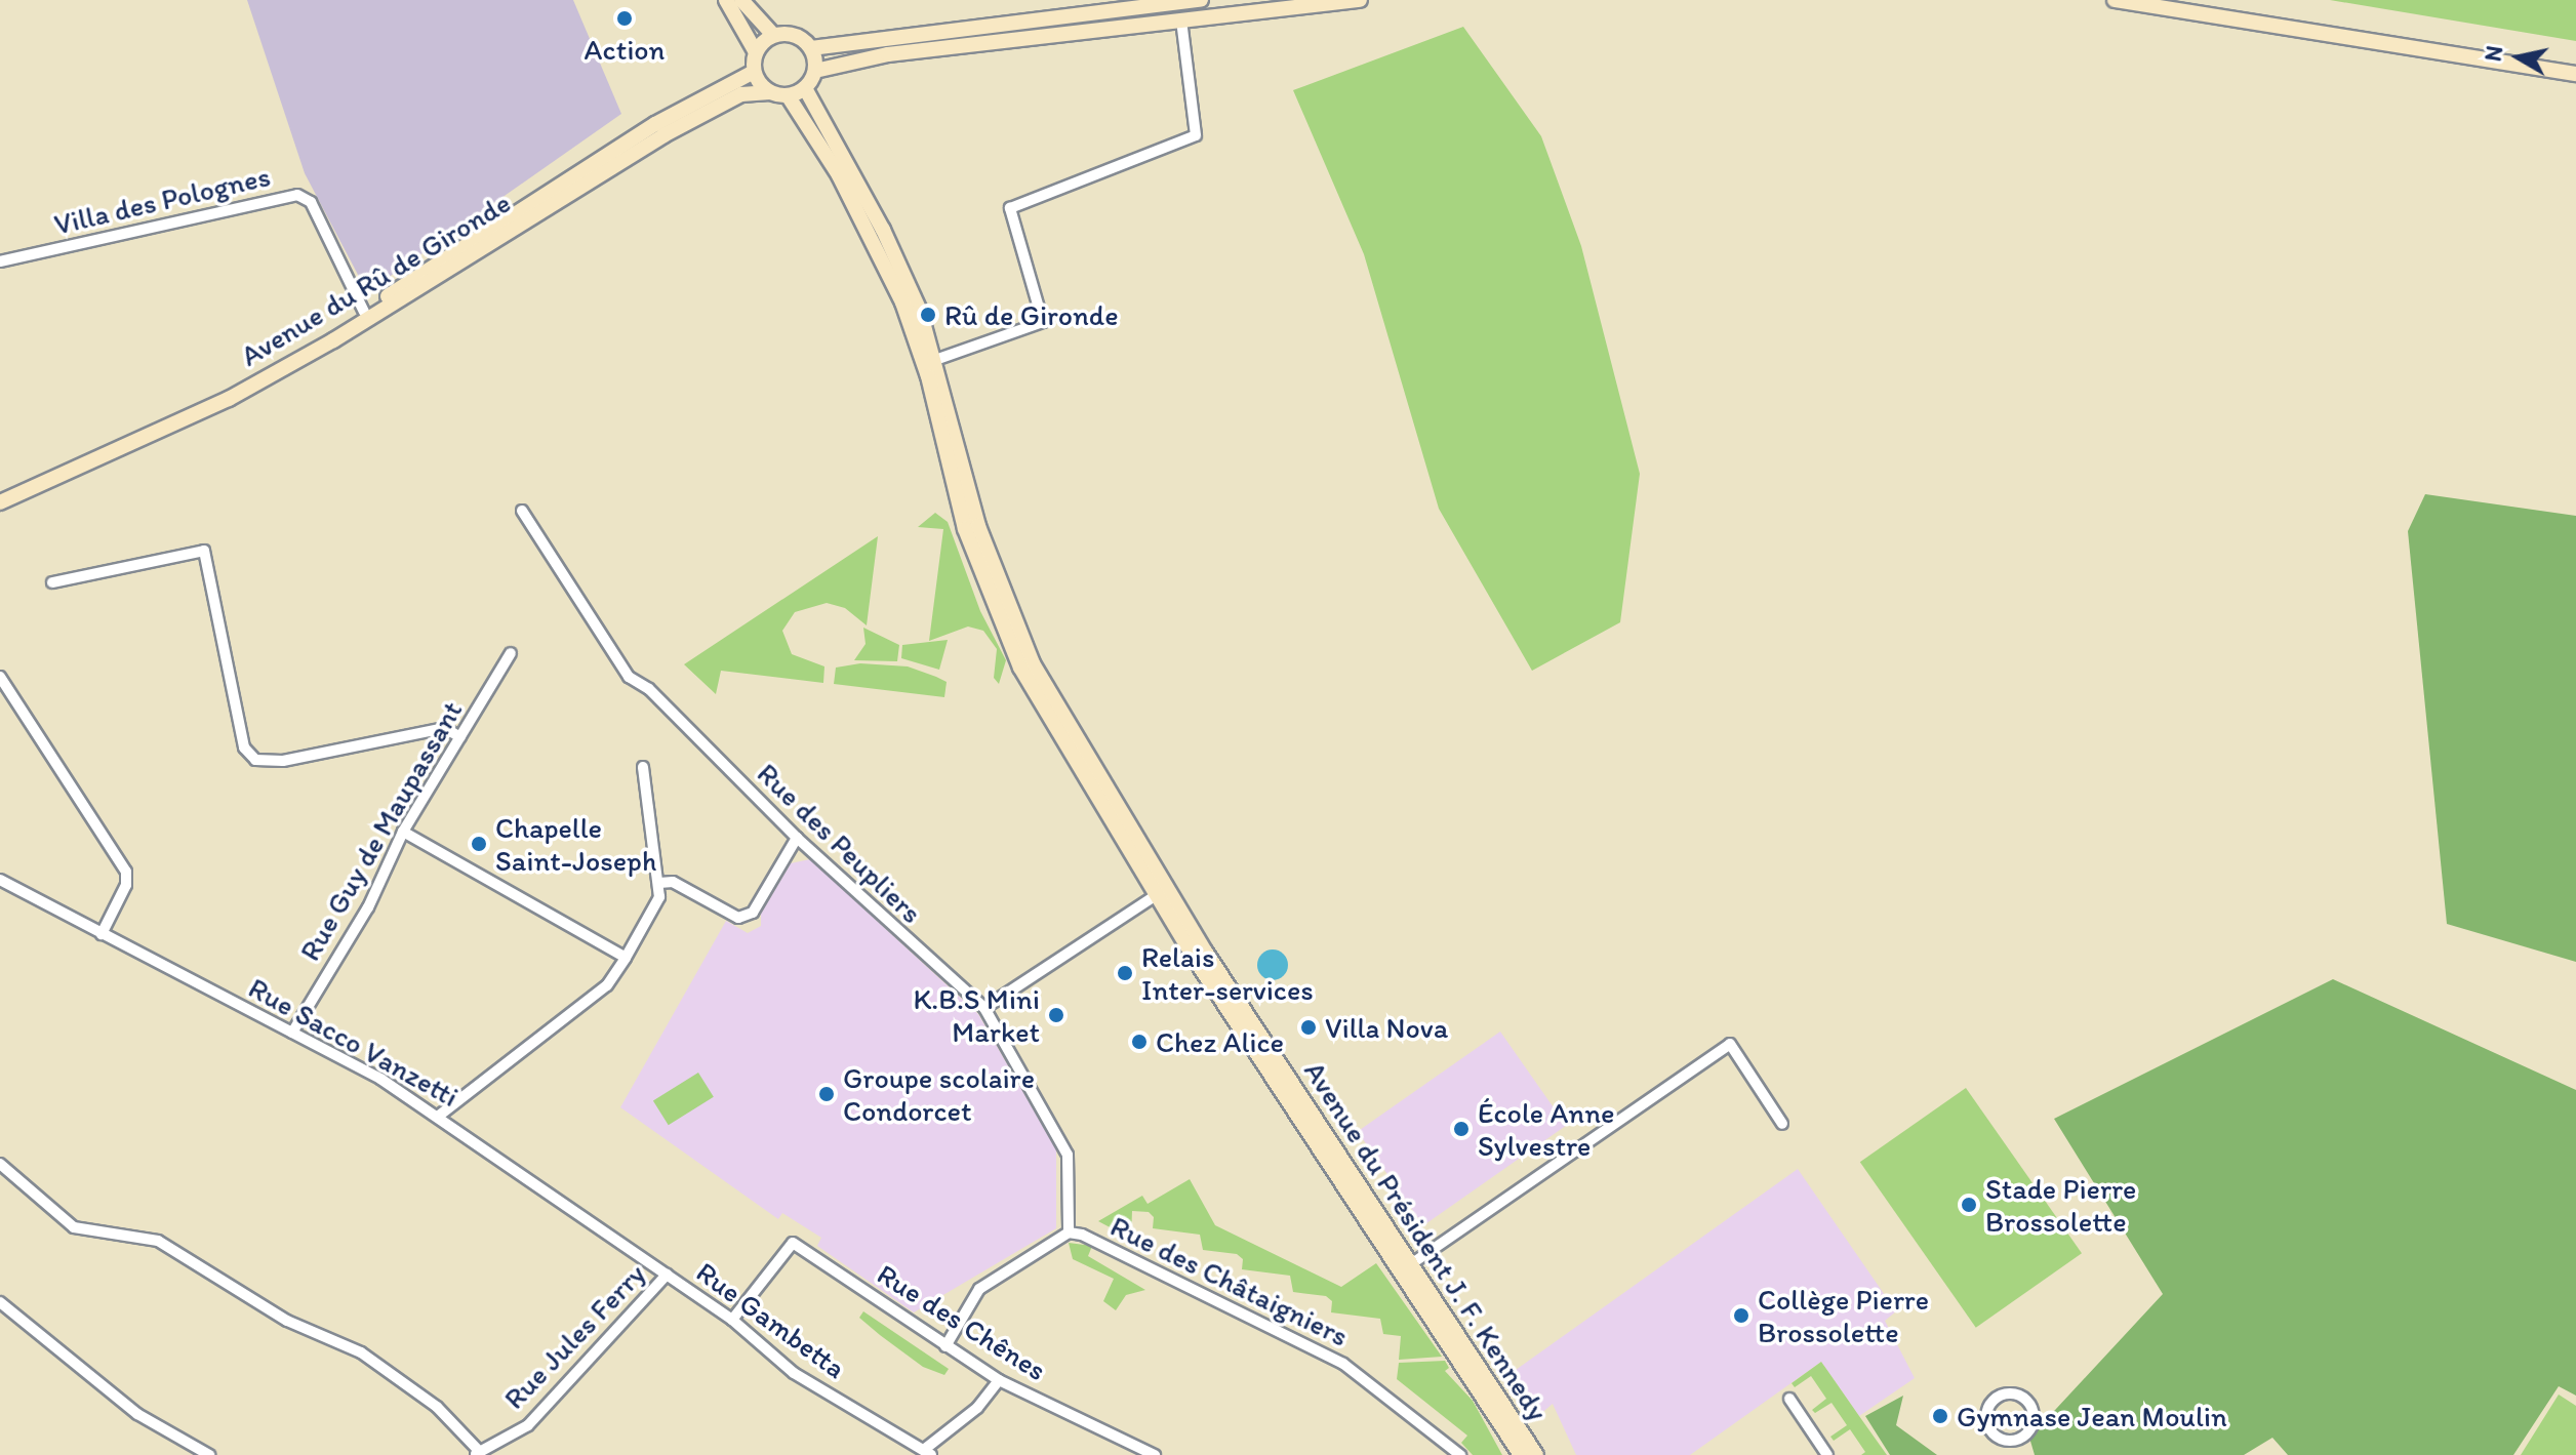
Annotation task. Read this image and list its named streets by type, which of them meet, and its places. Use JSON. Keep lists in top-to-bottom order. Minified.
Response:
{"streets":{"main road":["Avenue du Rû de Gironde","Avenue du Président J. F. Kennedy"],"street":["Villa des Polognes","Rue Guy de Maupassant","Rue des Peupliers","Rue Sacco Vanzetti","Rue des Châtaigniers","Rue Gambetta","Rue des Chênes","Rue Jules Ferry"]},"crossings":[["Villa des Polognes","Avenue du Rû de Gironde"],["Avenue du Rû de Gironde","Avenue du Président J. F. Kennedy"],["Rue Guy de Maupassant","Rue Sacco Vanzetti"],["Rue des Peupliers","Rue des Châtaigniers"],["Rue Sacco Vanzetti","Rue Gambetta"],["Rue Sacco Vanzetti","Rue Jules Ferry"],["Rue des Châtaigniers","Rue des Chênes"],["Rue Gambetta","Rue des Chênes"],["Rue Gambetta","Rue Jules Ferry"]],"places":["Action","Rû de Gironde","Chapelle Saint-Joseph","Relais Inter-services","K.B.S Mini Market","Villa Nova","Chez Alice","Groupe scolaire Condorcet","École Anne Sylvestre","Stade Pierre Brossolette","Collège Pierre Brossolette","Gymnase Jean Moulin"],"north":"left"}
